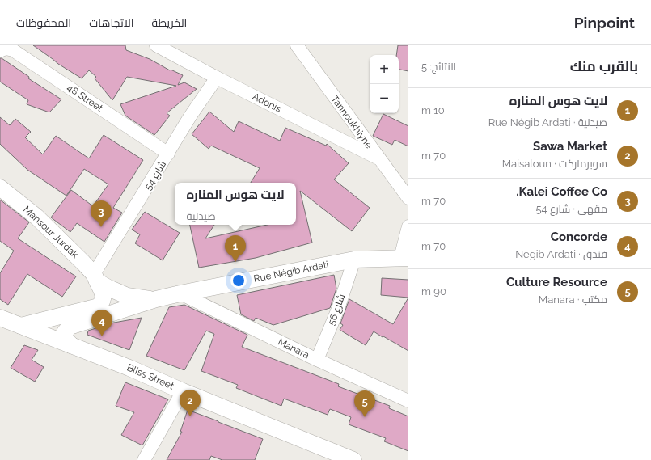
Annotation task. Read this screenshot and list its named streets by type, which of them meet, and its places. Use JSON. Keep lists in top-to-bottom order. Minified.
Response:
{"streets":{"street":["48 Street","Adonis","Tannoukhiyne","شارع 54","Mansour Jurdak","Rue Négib Ardati","شارع 56","Manara","Bliss Street"]},"crossings":[["48 Street","شارع 54"],["Adonis","Tannoukhiyne"],["Adonis","شارع 54"],["شارع 54","Mansour Jurdak"],["Mansour Jurdak","Rue Négib Ardati"],["Mansour Jurdak","Bliss Street"],["Rue Négib Ardati","شارع 56"],["Rue Négib Ardati","Manara"],["شارع 56","Manara"]],"page":{"header":"Pinpoint","nav":["الخريطة","الاتجاهات","المحفوظات"],"heading":["بالقرب منك","النتائج: 5"],"map_buttons":["+","−"],"list":[{"mark":"1","name":"لايت هوس المناره","note":"صيدلية · Rue Négib Ardati","value":"10 m"},{"mark":"2","name":"Sawa Market","note":"سوبرماركت · Maisaloun","value":"70 m"},{"mark":"3","name":"Kalei Coffee Co.","note":"مقهى · شارع 54","value":"70 m"},{"mark":"4","name":"Concorde","note":"فندق · Negib Ardati","value":"70 m"},{"mark":"5","name":"Culture Resource","note":"مكتب · Manara","value":"90 m"}],"popup":["لايت هوس المناره","صيدلية"],"pins":["3","1","4","2","5"]}}
